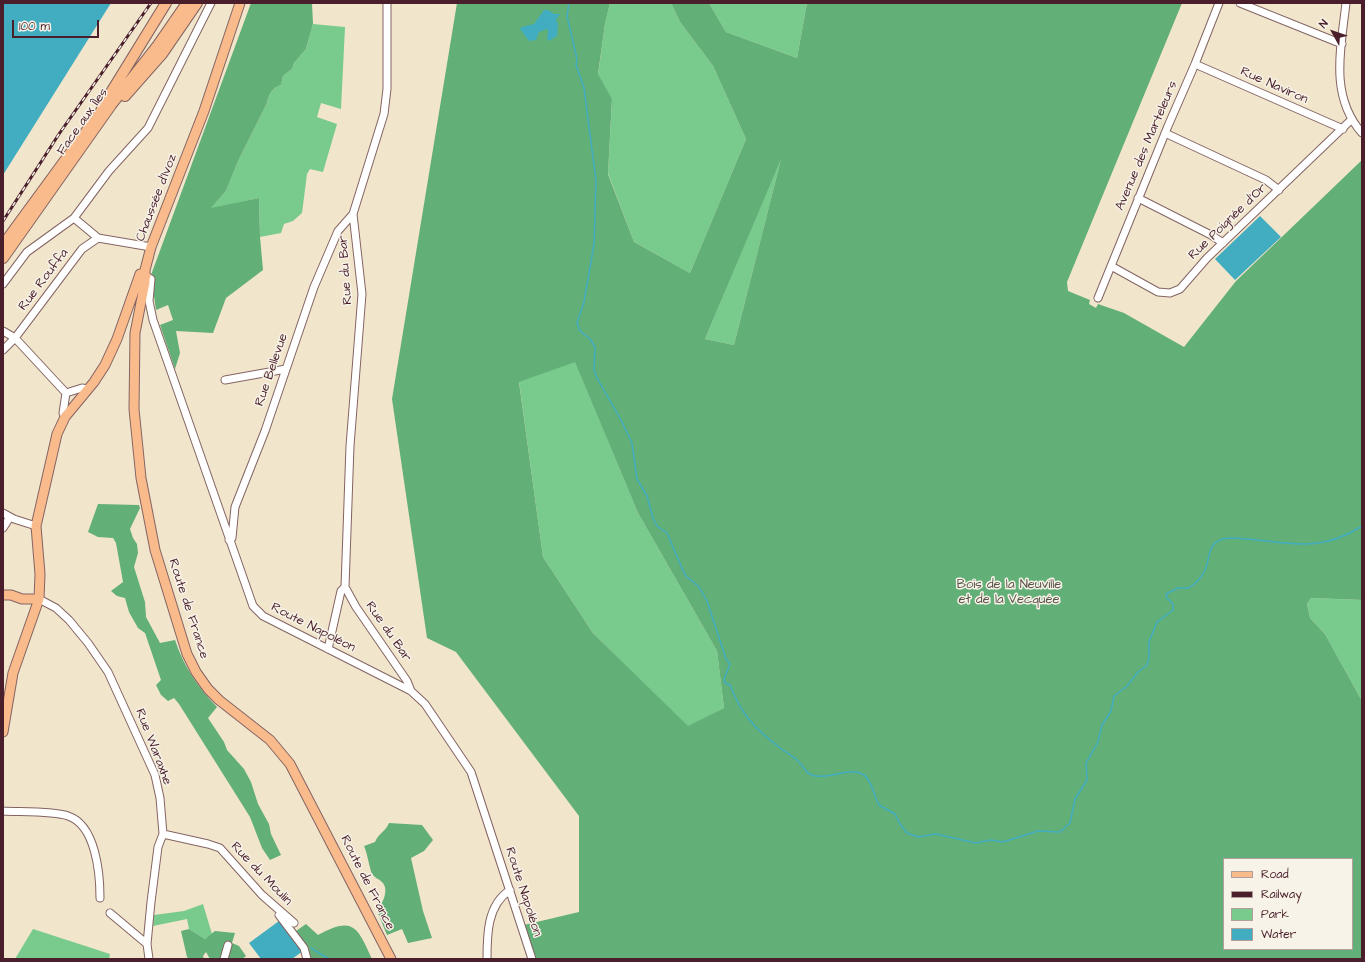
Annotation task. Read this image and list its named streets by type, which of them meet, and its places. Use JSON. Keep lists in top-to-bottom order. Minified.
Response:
{"streets":{"highway":["Face aux Îles"],"main road":["Chaussée d'Ivoz","Route de France"],"street":["Rue Naviron","Avenue des Marteleurs","Rue Poignée d'Or","Rue du Bar","Rue Rouffa","Rue Bellevue","Route Napoléon","Rue Waraxhe","Rue du Moulin"]},"crossings":[["Rue Naviron","Avenue des Marteleurs"],["Rue Naviron","Rue Poignée d'Or"],["Avenue des Marteleurs","Rue Poignée d'Or"],["Chaussée d'Ivoz","Route de France"],["Chaussée d'Ivoz","Route Napoléon"],["Rue du Bar","Rue Bellevue"],["Rue du Bar","Route Napoléon"],["Rue Bellevue","Route Napoléon"],["Route de France","Route Napoléon"],["Rue Waraxhe","Rue du Moulin"]],"parks":["Bois de la Neuville et de la Vecquée"],"legend":["Road","Railway","Park","Water"],"scale_bar":"100 m","north":"top left"}
